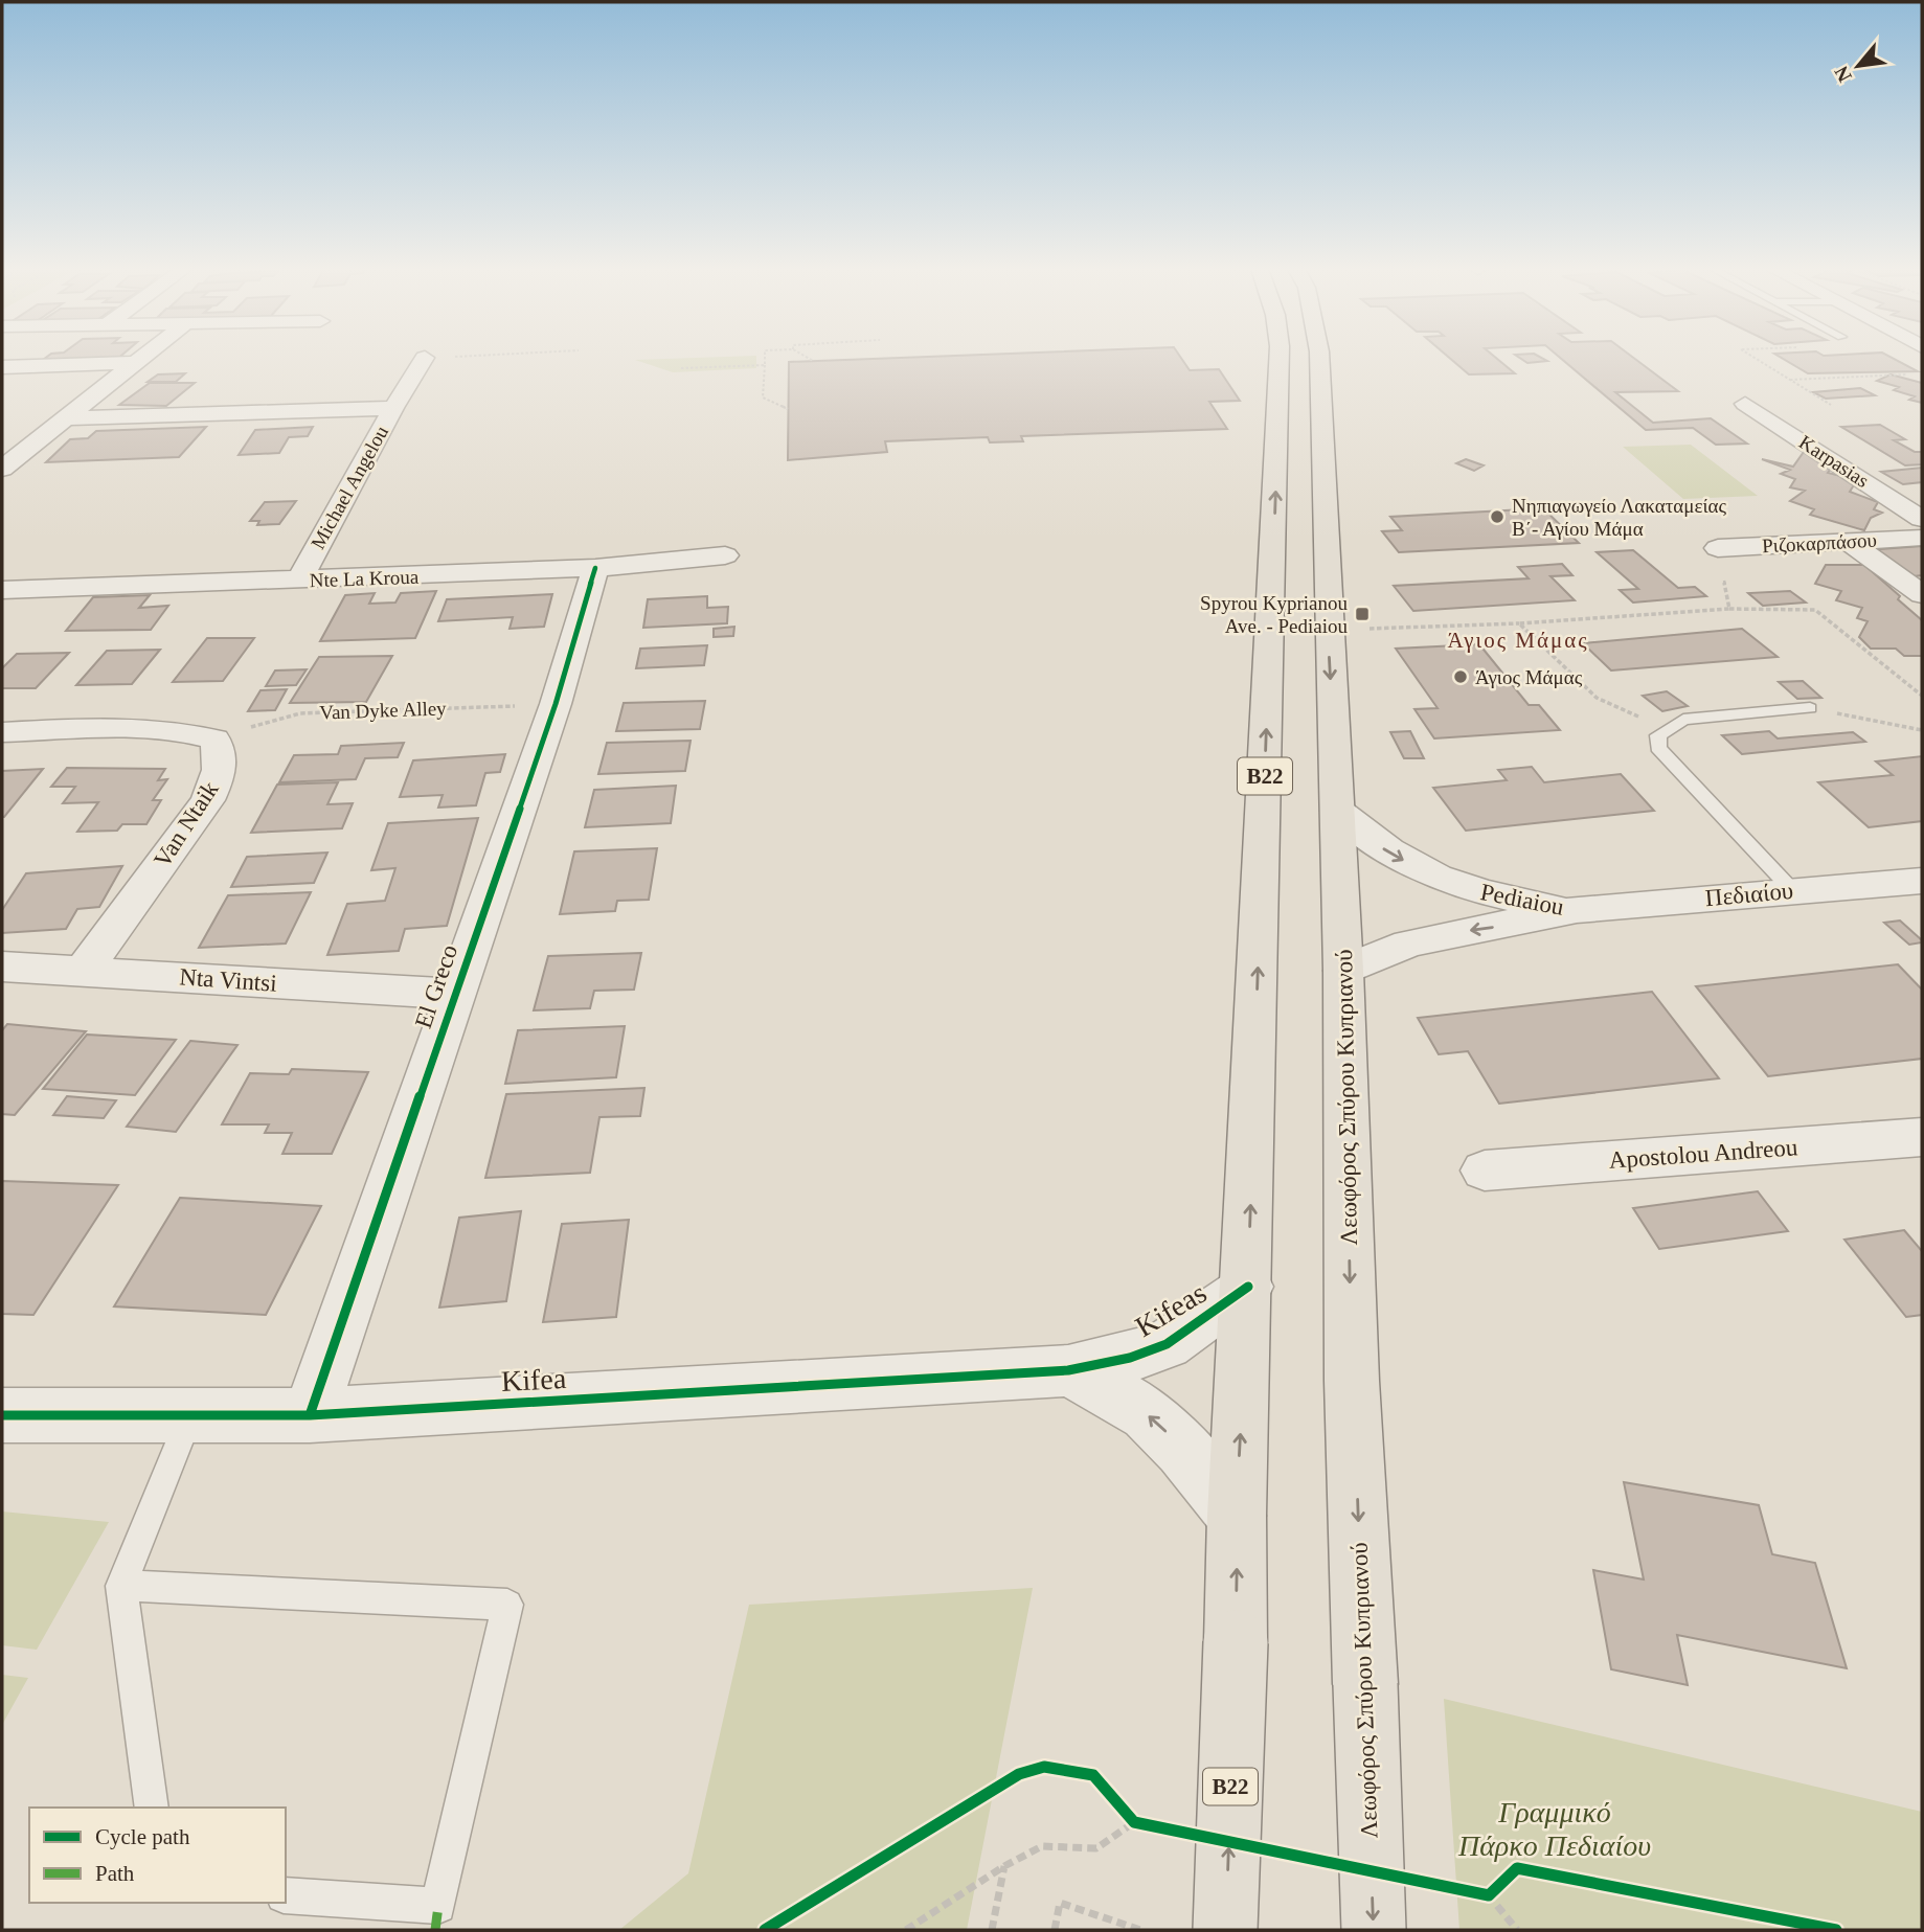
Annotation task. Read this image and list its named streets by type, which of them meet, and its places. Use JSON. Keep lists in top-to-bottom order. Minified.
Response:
{"streets":{"main road":["B22","Λεωφόρος Σπύρου Κυπριανού"],"street":["Karpasias","Michael Angelou","Ριζοκαρπάσου","Nte La Kroua","Van Ntaik","Πεδιαίου","Pediaiou","Nta Vintsi","El Greco","Apostolou Andreou","Kifeas","Kifea"],"path":["Van Dyke Alley"]},"crossings":[["Michael Angelou","Nte La Kroua"],["Nte La Kroua","El Greco"],["Van Dyke Alley","Van Ntaik"],["Van Dyke Alley","El Greco"],["B22","Kifeas"],["Van Ntaik","Nta Vintsi"],["Πεδιαίου","Pediaiou"],["Pediaiou","Λεωφόρος Σπύρου Κυπριανού"],["Nta Vintsi","El Greco"],["El Greco","Kifea"],["Kifeas","Kifea"]],"districts":["Άγιος Μάμας"],"parks":["Γραμμικό Πάρκο Πεδιαίου"],"places":{"other":["Νηπιαγωγείο Λακαταμείας Β΄- Αγίου Μάμα","Άγιος Μάμας"],"transit":["Spyrou Kyprianou Ave. - Pediaiou"]},"legend":["Cycle path","Path"],"north":"bottom left"}
